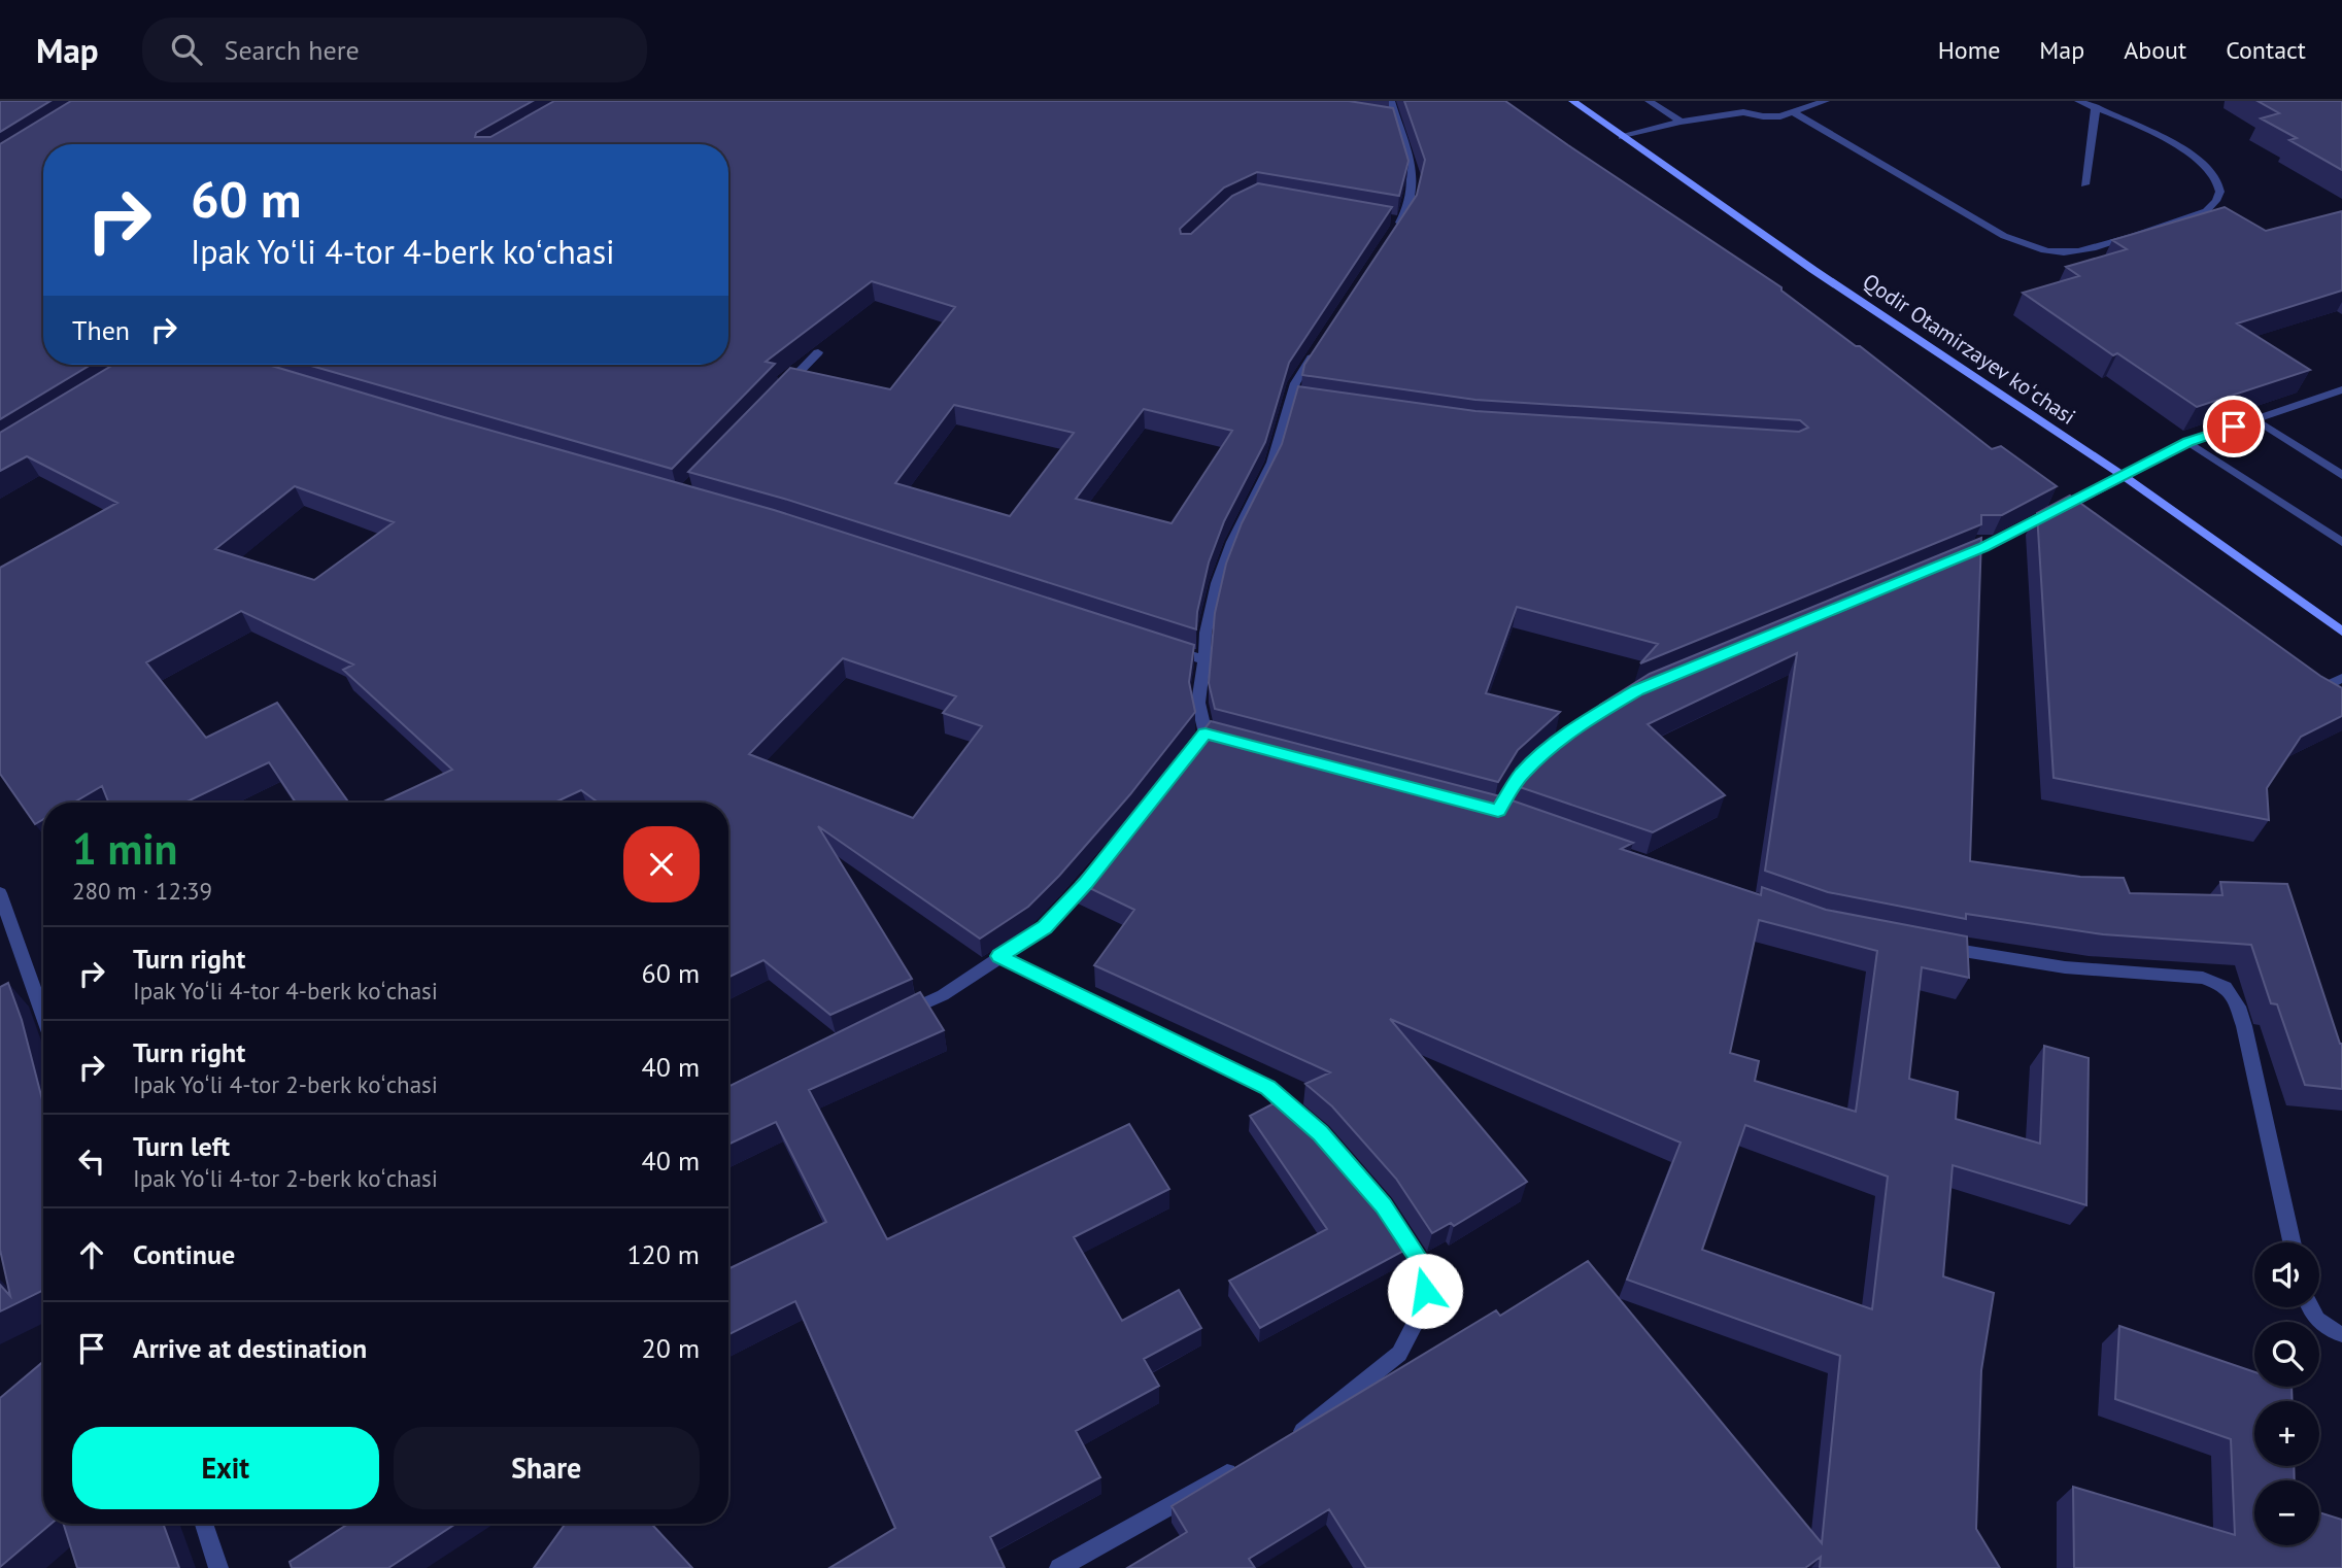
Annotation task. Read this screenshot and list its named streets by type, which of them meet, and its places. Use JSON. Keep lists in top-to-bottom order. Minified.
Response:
{"streets":{"main road":["Qodir Otamirzayev koʻchasi"]},"page":{"header":"Map","search":"Search here","nav":["Home","Map","About","Contact"],"turn":["60 m","Ipak Yoʻli 4-tor 4-berk koʻchasi"],"then":"Then","heading":["1 min","280 m · 12:39"],"list":[{"name":"Turn right","note":"Ipak Yoʻli 4-tor 4-berk koʻchasi","value":"60 m"},{"name":"Turn right","note":"Ipak Yoʻli 4-tor 2-berk koʻchasi","value":"40 m"},{"name":"Turn left","note":"Ipak Yoʻli 4-tor 2-berk koʻchasi","value":"40 m"},{"name":"Continue","value":"120 m"},{"name":"Arrive at destination","value":"20 m"}],"map_buttons":["+","−"],"buttons":["Exit","Share"]}}
